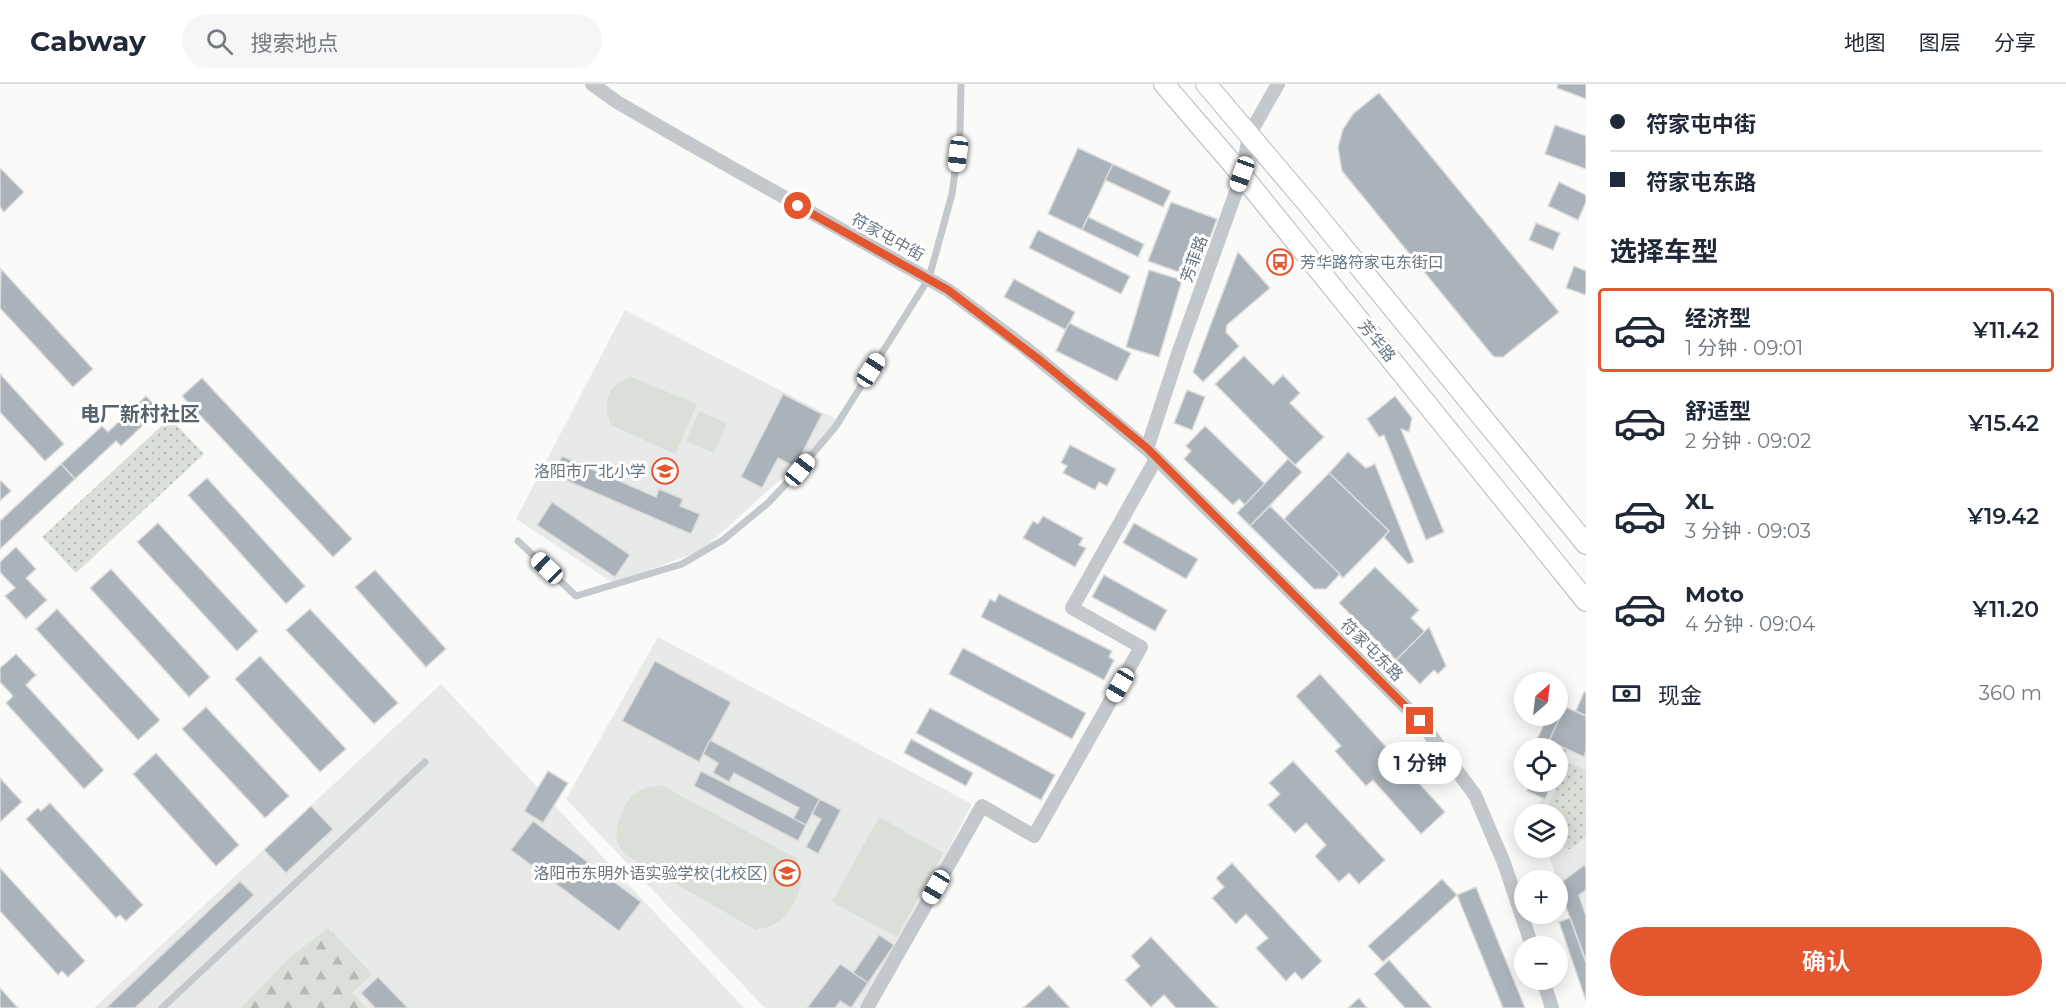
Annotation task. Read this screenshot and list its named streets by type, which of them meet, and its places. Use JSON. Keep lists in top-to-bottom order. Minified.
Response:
{"streets":{"main road":["芳华路"],"street":["符家屯中街","芳菲路","符家屯东路"]},"crossings":[["符家屯中街","芳菲路"],["符家屯中街","符家屯东路"],["芳菲路","芳华路"],["芳菲路","符家屯东路"]],"districts":["电厂新村社区"],"places":{"bus stop":["芳华路符家屯东街口"],"school or university":["洛阳市厂北小学","洛阳市东明外语实验学校(北校区)"]},"north":"top right","page":{"header":"Cabway","search":"搜索地点","nav":["地图","图层","分享"],"banner":["符家屯中街","符家屯东路"],"heading":"选择车型","list":[{"name":"经济型","note":"1 分钟 · 09:01","value":"¥11.42"},{"name":"舒适型","note":"2 分钟 · 09:02","value":"¥15.42"},{"name":"XL","note":"3 分钟 · 09:03","value":"¥19.42"},{"name":"Moto","note":"4 分钟 · 09:04","value":"¥11.20"}],"pay":["现金","360 m"],"map_buttons":["+","−"],"bubble":"1 分钟","buttons":"确认"}}
